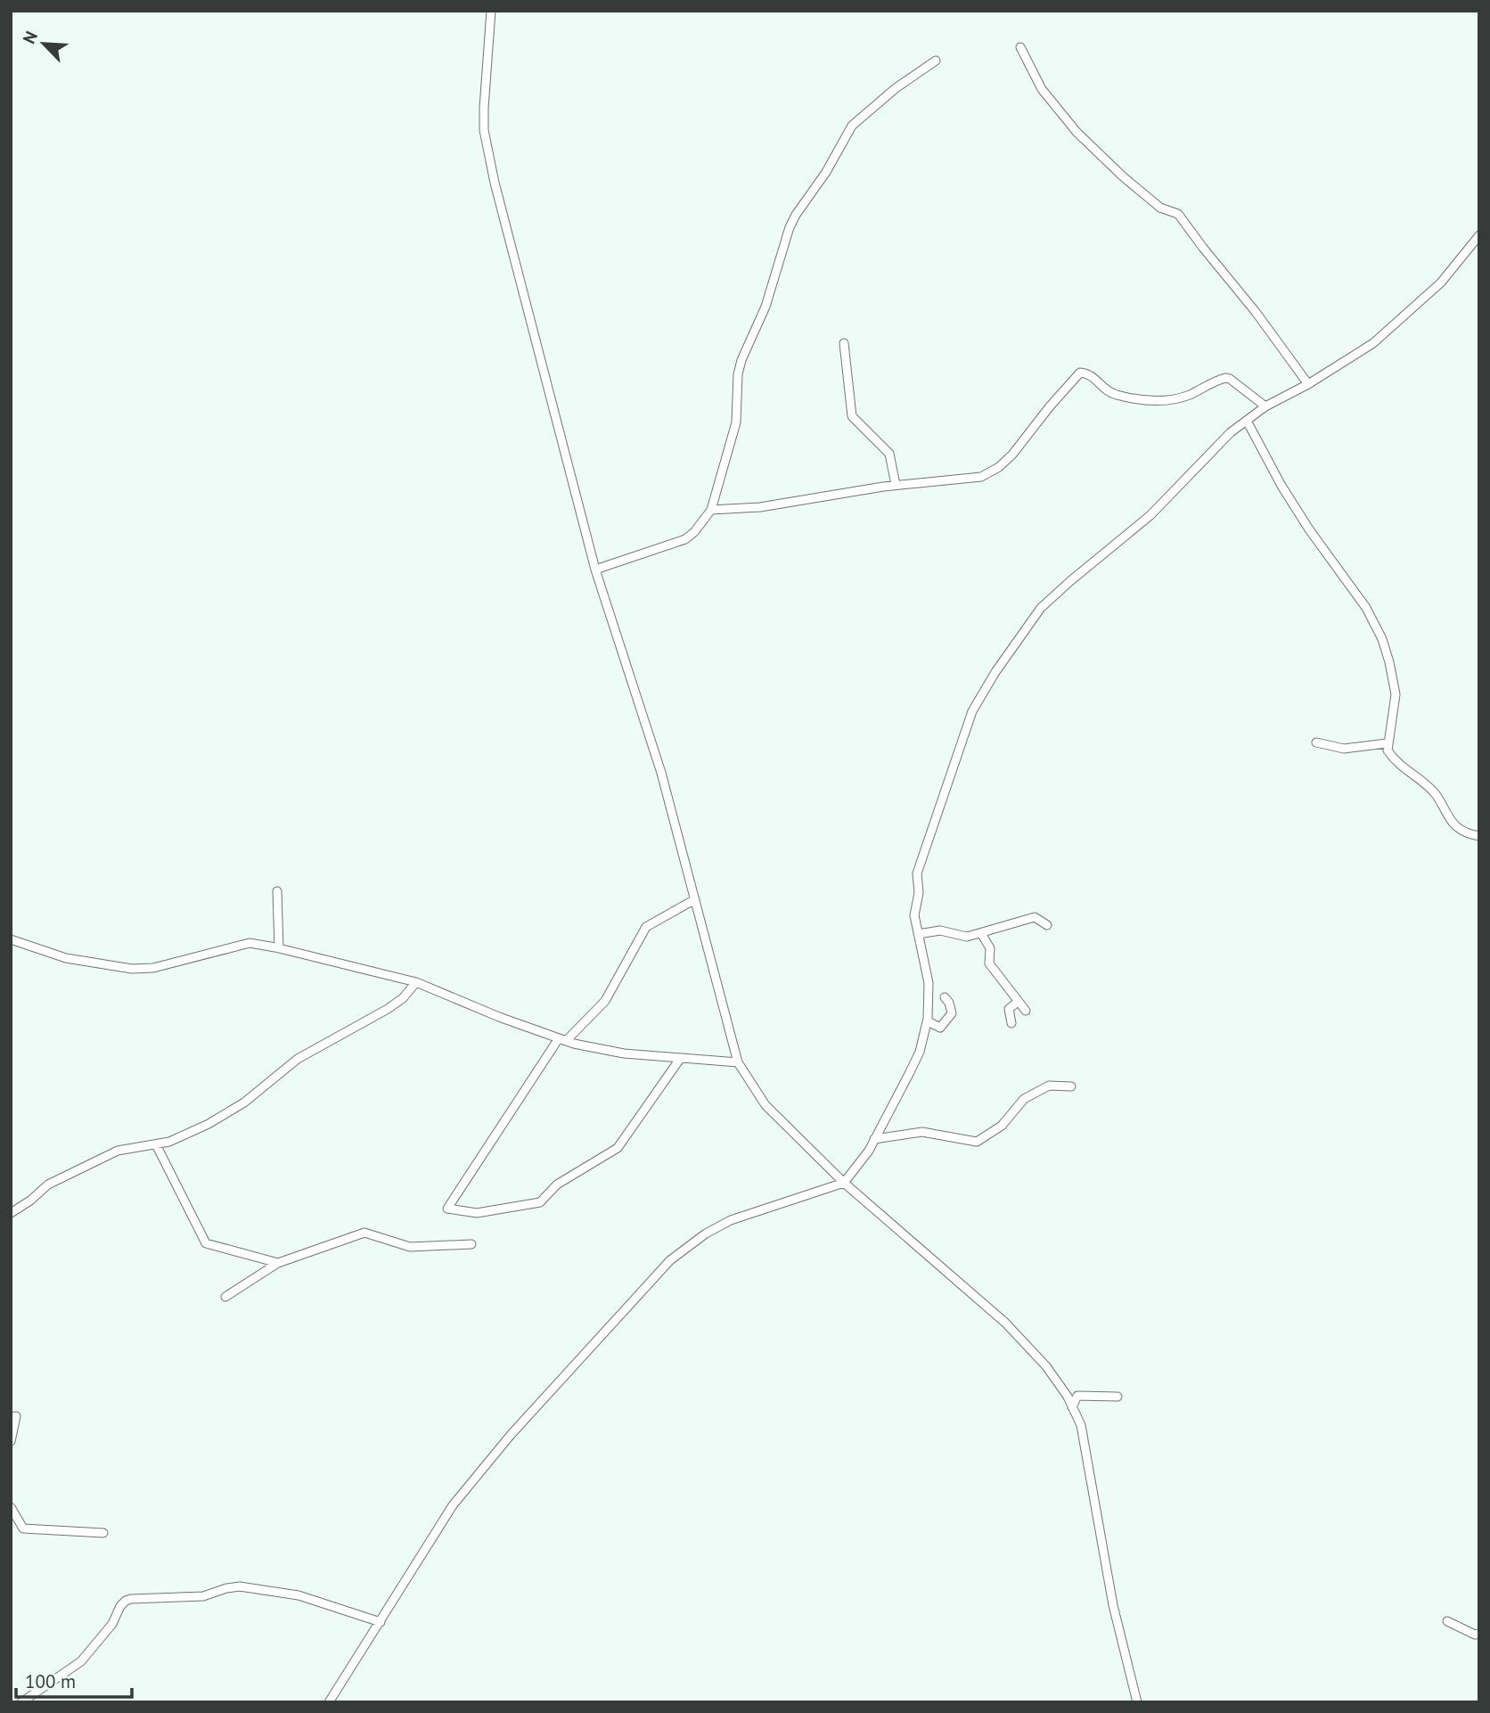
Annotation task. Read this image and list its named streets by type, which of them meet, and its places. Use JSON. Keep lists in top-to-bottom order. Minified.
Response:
{"scale_bar":"100 m","north":"top left"}
